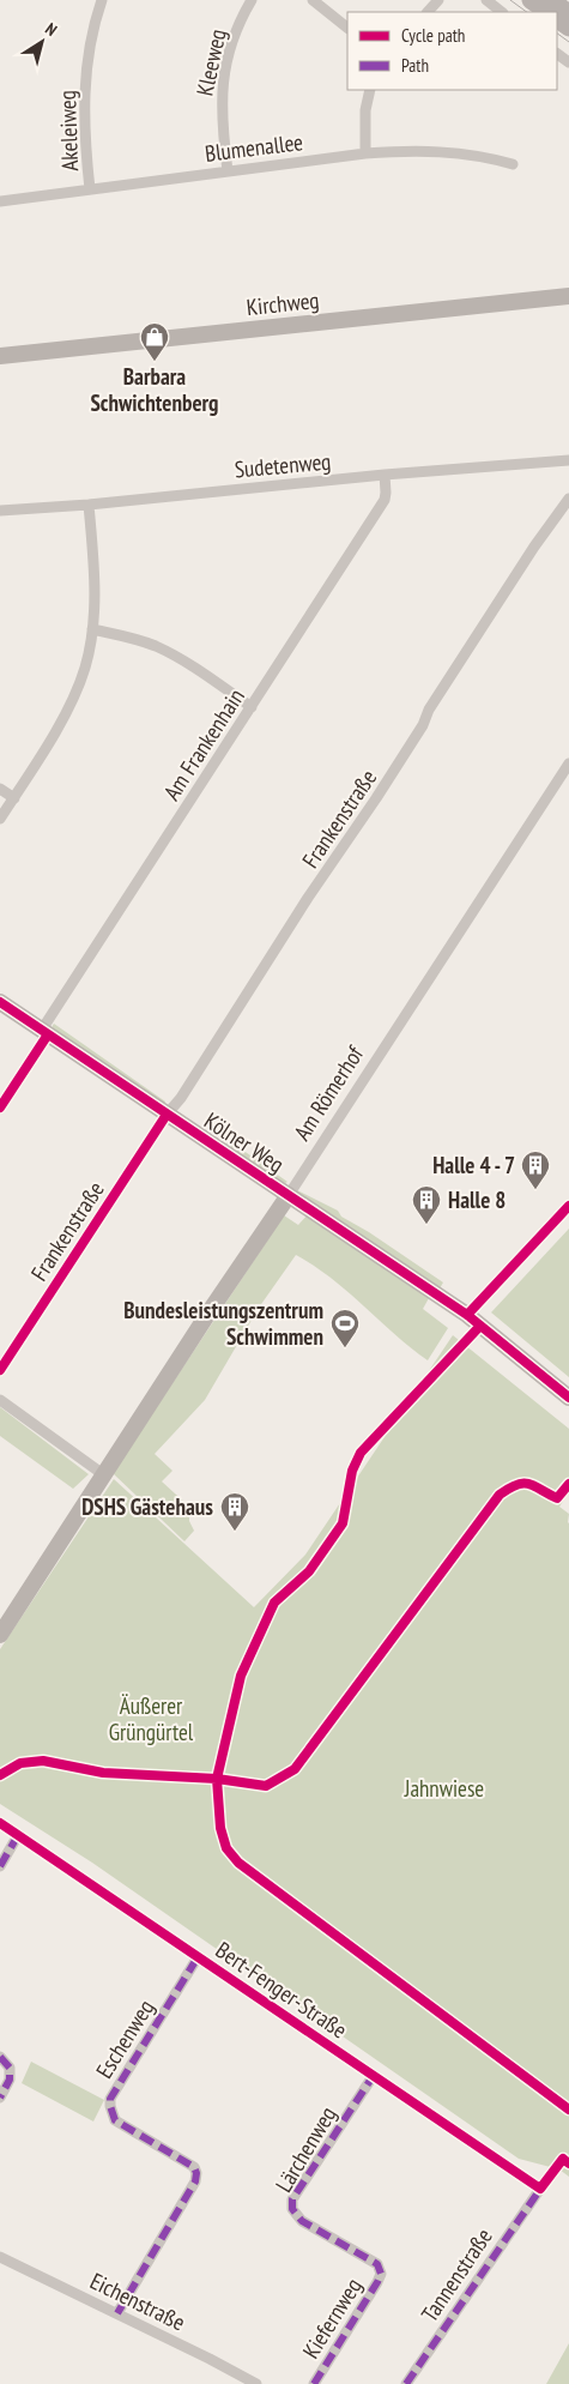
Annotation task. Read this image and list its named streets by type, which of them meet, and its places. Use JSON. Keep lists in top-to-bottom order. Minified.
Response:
{"streets":{"street":["Kleeweg","Akeleiweg","Blumenallee","Kirchweg","Sudetenweg","Am Frankenhain","Frankenstraße","Am Römerhof","Kölner Weg","Bert-Fenger-Straße","Eschenweg","Lärchenweg","Tannenstraße","Eichenstraße","Kiefernweg"]},"crossings":[["Kleeweg","Blumenallee"],["Akeleiweg","Blumenallee"],["Sudetenweg","Am Frankenhain"],["Am Frankenhain","Kölner Weg"],["Frankenstraße","Kölner Weg"],["Am Römerhof","Kölner Weg"],["Bert-Fenger-Straße","Eschenweg"],["Bert-Fenger-Straße","Lärchenweg"],["Bert-Fenger-Straße","Tannenstraße"],["Eschenweg","Eichenstraße"],["Lärchenweg","Kiefernweg"]],"parks":["Äußerer Grüngürtel","Jahnwiese"],"places":{"shop":["Barbara Schwichtenberg"],"building":["Halle 4 - 7","Halle 8","DSHS Gästehaus"],"sports":["Bundesleistungszentrum Schwimmen"]},"legend":["Cycle path","Path"],"north":"top right"}
